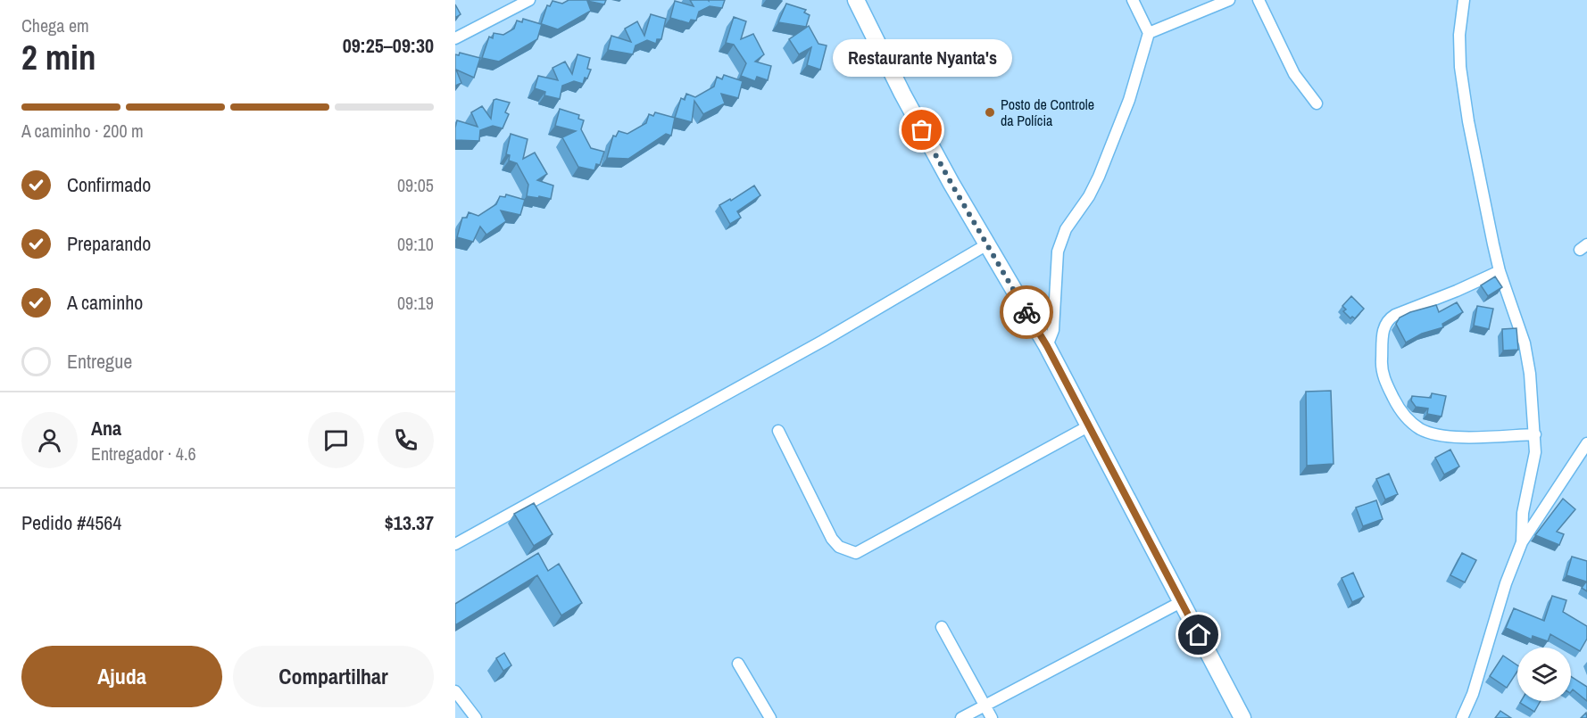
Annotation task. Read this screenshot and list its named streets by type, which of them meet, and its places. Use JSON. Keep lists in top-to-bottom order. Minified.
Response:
{"places":["Posto de Controle da Polícia","Restaurante Nyanta's"],"page":{"heading":["2 min","Chega em","09:25–09:30"],"panel":["Ana","Entregador · 4.6","Pedido #4564","$13.37"],"bubble":"Restaurante Nyanta's","bar":"A caminho · 200 m","list":[["Confirmado","09:05"],["Preparando","09:10"],["A caminho","09:19"],"Entregue"],"buttons":["Ajuda","Compartilhar"]}}
